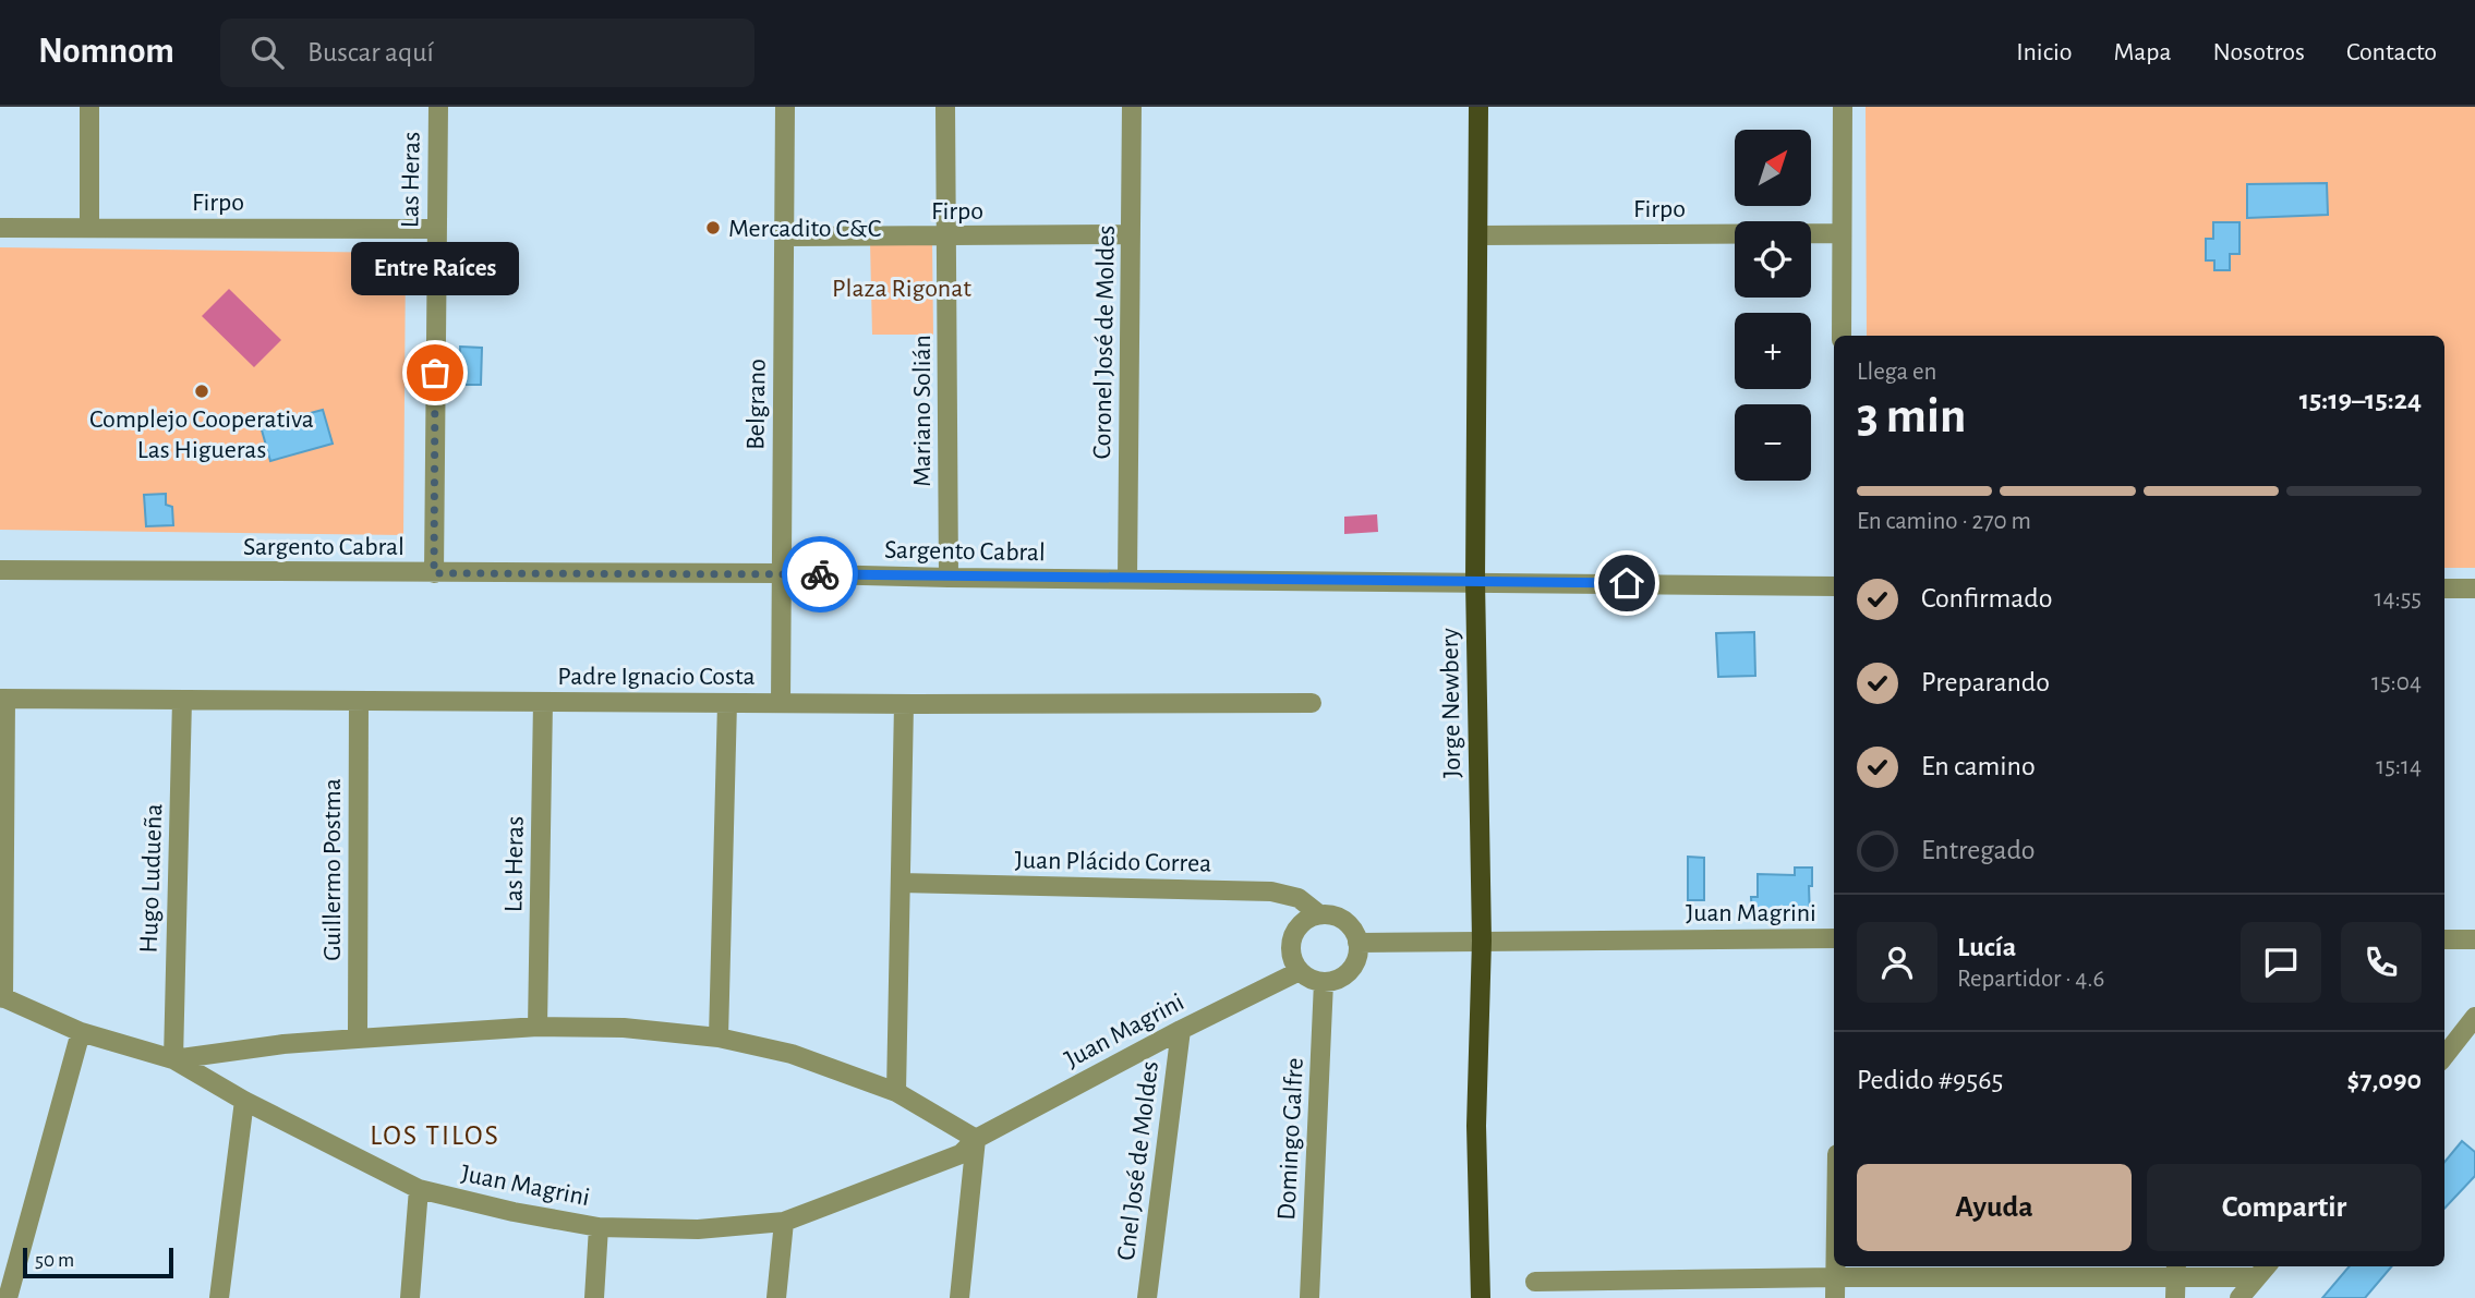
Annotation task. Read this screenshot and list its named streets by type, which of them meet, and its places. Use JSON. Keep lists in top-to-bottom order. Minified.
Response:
{"streets":{"main road":["Jorge Newbery"],"street":["Las Heras","Firpo","Coronel José de Moldes","Belgrano","Mariano Solián","Sargento Cabral","Padre Ignacio Costa","Juan Plácido Correa","Guillermo Postma","Hugo Ludueña","Juan Magrini","Domingo Galfre","Cnel José de Moldes"]},"crossings":[["Las Heras","Firpo"],["Las Heras","Sargento Cabral"],["Las Heras","Padre Ignacio Costa"],["Firpo","Coronel José de Moldes"],["Firpo","Belgrano"],["Firpo","Mariano Solián"],["Firpo","Jorge Newbery"],["Coronel José de Moldes","Sargento Cabral"],["Belgrano","Sargento Cabral"],["Belgrano","Padre Ignacio Costa"],["Mariano Solián","Sargento Cabral"],["Sargento Cabral","Jorge Newbery"],["Padre Ignacio Costa","Guillermo Postma"],["Padre Ignacio Costa","Hugo Ludueña"],["Jorge Newbery","Juan Magrini"],["Juan Plácido Correa","Juan Magrini"],["Juan Plácido Correa","Domingo Galfre"],["Hugo Ludueña","Juan Magrini"],["Juan Magrini","Domingo Galfre"],["Juan Magrini","Cnel José de Moldes"]],"districts":["LOS TILOS"],"parks":["Plaza Rigonat"],"places":["Mercadito C&C","Entre Raíces","Complejo Cooperativa Las Higueras"],"scale_bar":"50 m","north":"top right","page":{"header":"Nomnom","search":"Buscar aquí","nav":["Inicio","Mapa","Nosotros","Contacto"],"map_buttons":["+","−"],"bubble":"Entre Raíces","heading":["3 min","Llega en","15:19–15:24"],"panel":["Lucía","Repartidor · 4.6","Pedido #9565","$7,090"],"bar":"En camino · 270 m","list":[["Confirmado","14:55"],["Preparando","15:04"],["En camino","15:14"],"Entregado"],"buttons":["Ayuda","Compartir"],"scale":"50 m"}}
